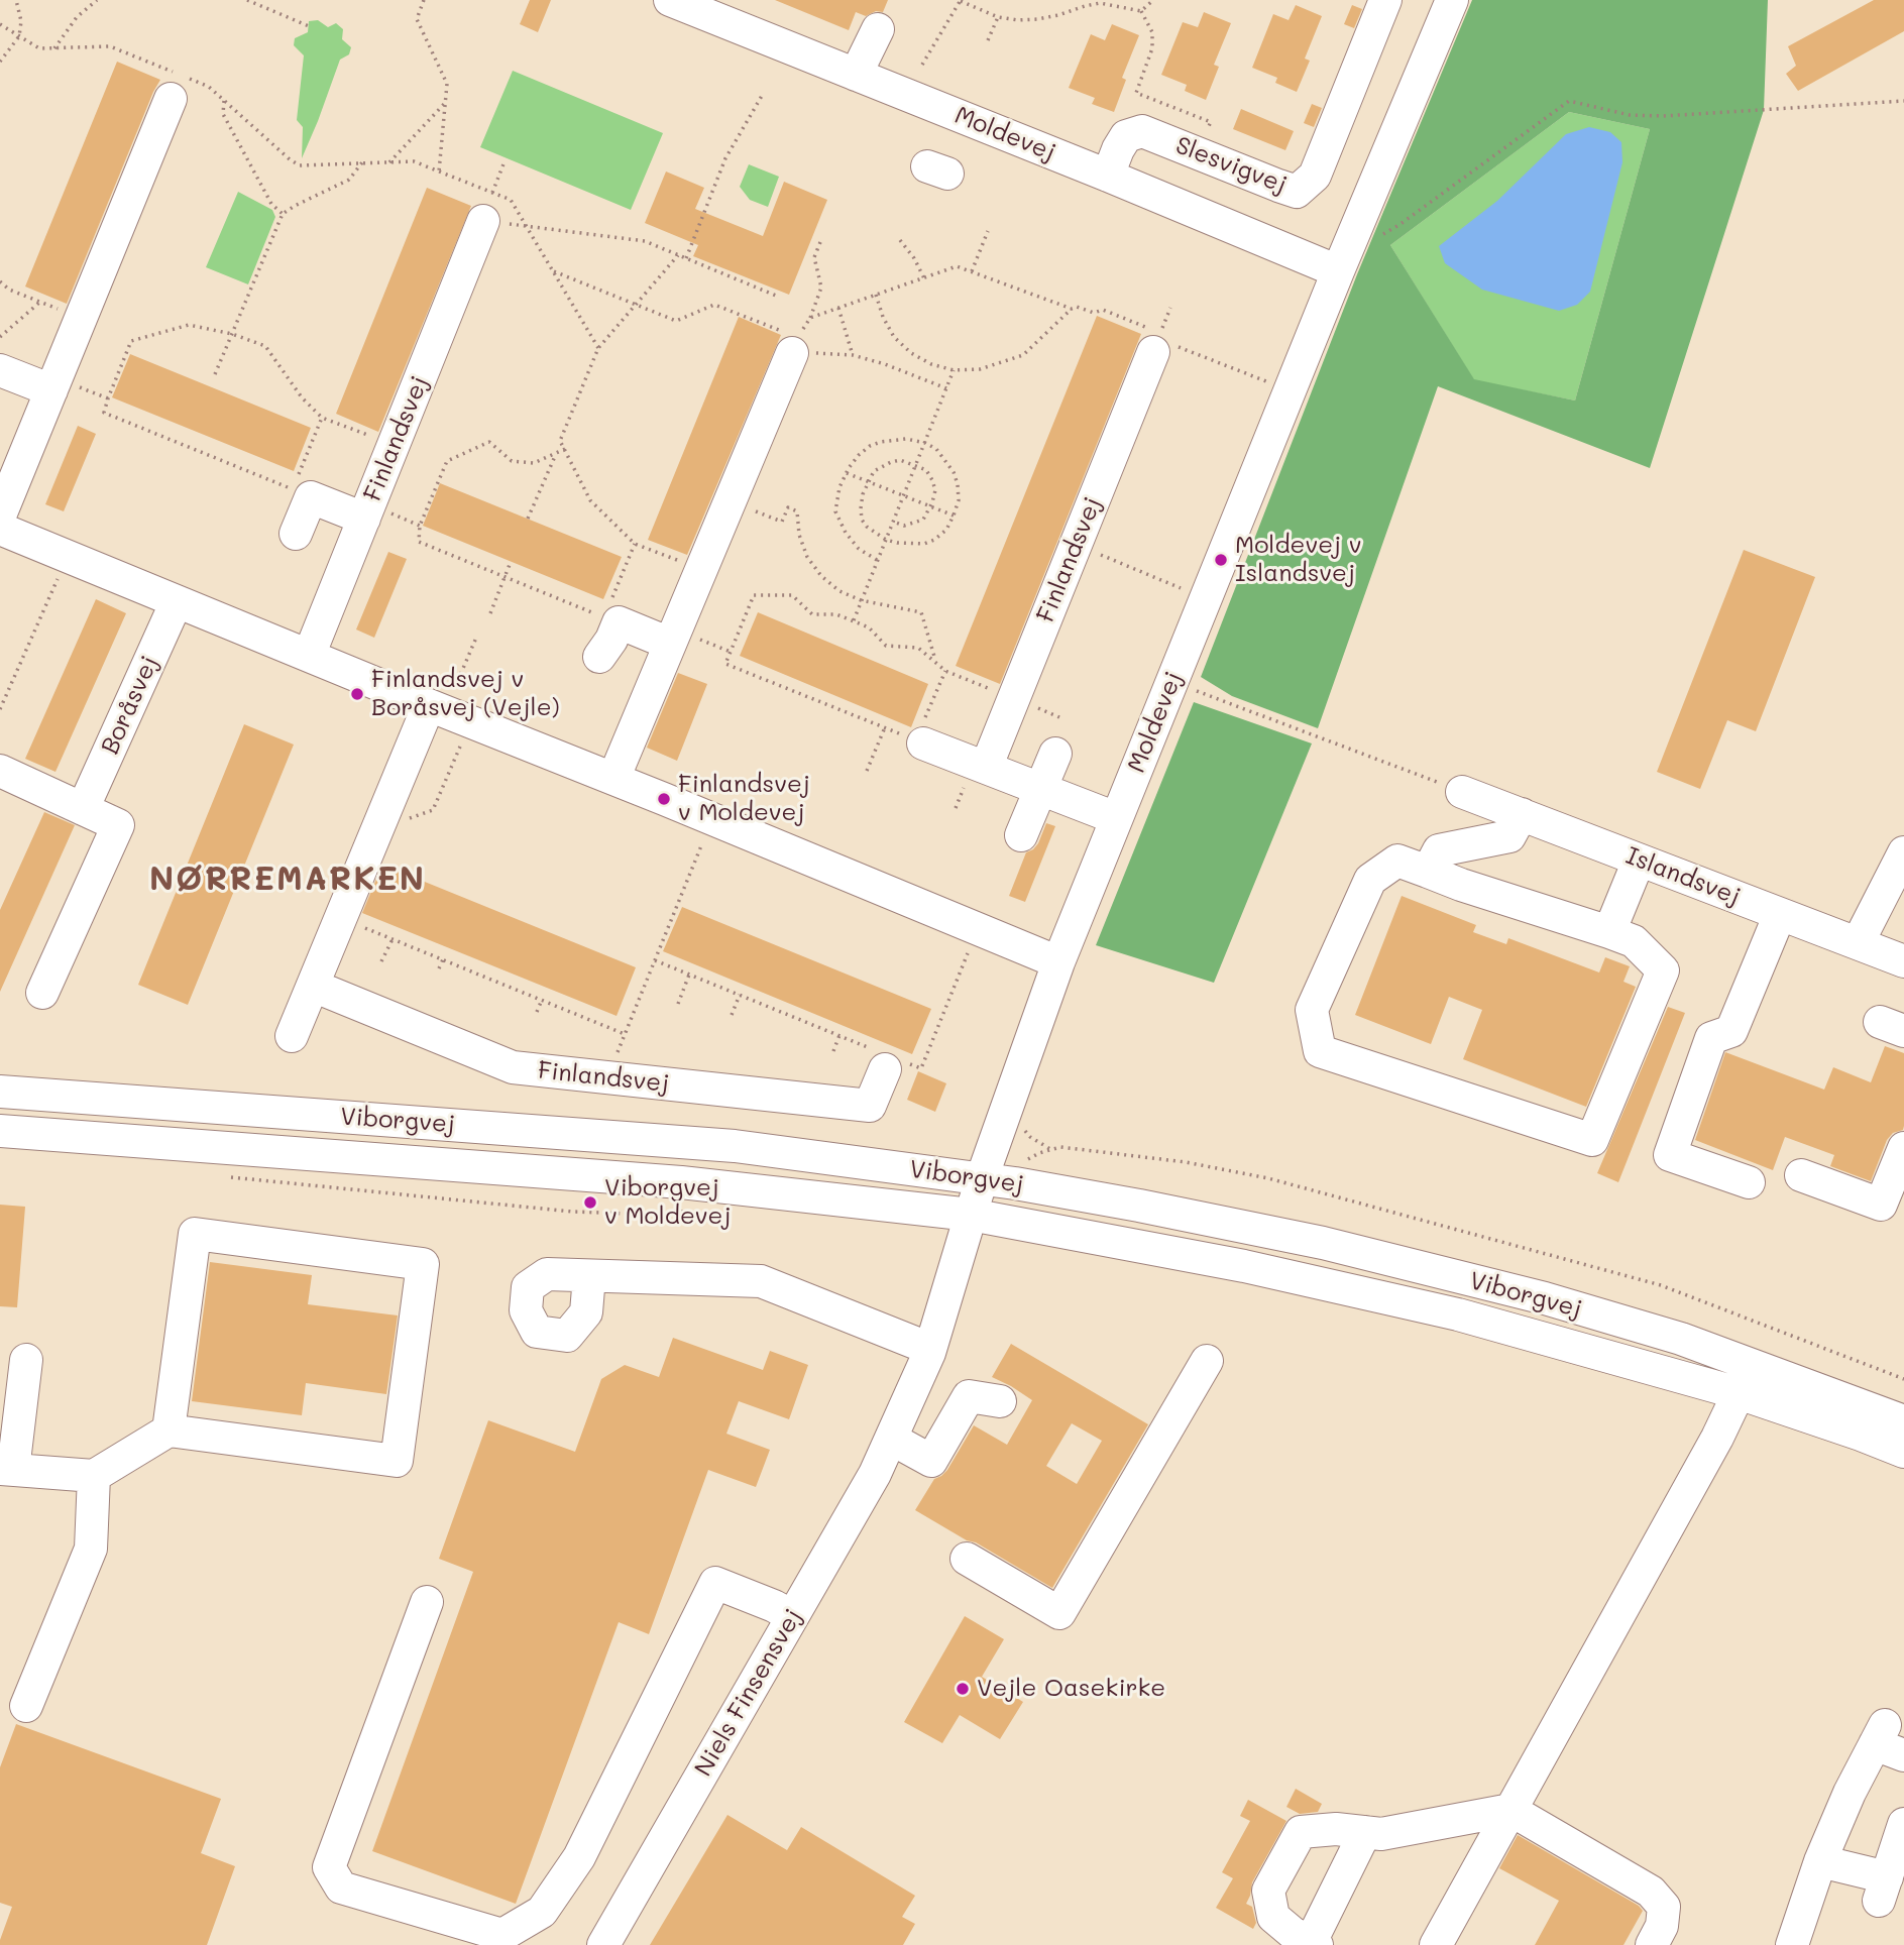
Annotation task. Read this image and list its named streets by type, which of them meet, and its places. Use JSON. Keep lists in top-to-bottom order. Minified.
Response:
{"streets":{"street":["Moldevej","Slesvigvej","Finlandsvej","Boråsvej","Islandsvej","Viborgvej","Niels Finsensvej"]},"crossings":[["Moldevej","Slesvigvej"],["Moldevej","Viborgvej"],["Moldevej","Niels Finsensvej"],["Viborgvej","Niels Finsensvej"]],"districts":["NØRREMARKEN"],"places":["Moldevej v Islandsvej","Finlandsvej v Boråsvej (Vejle)","Finlandsvej v Moldevej","Viborgvej v Moldevej","Vejle Oasekirke"]}
